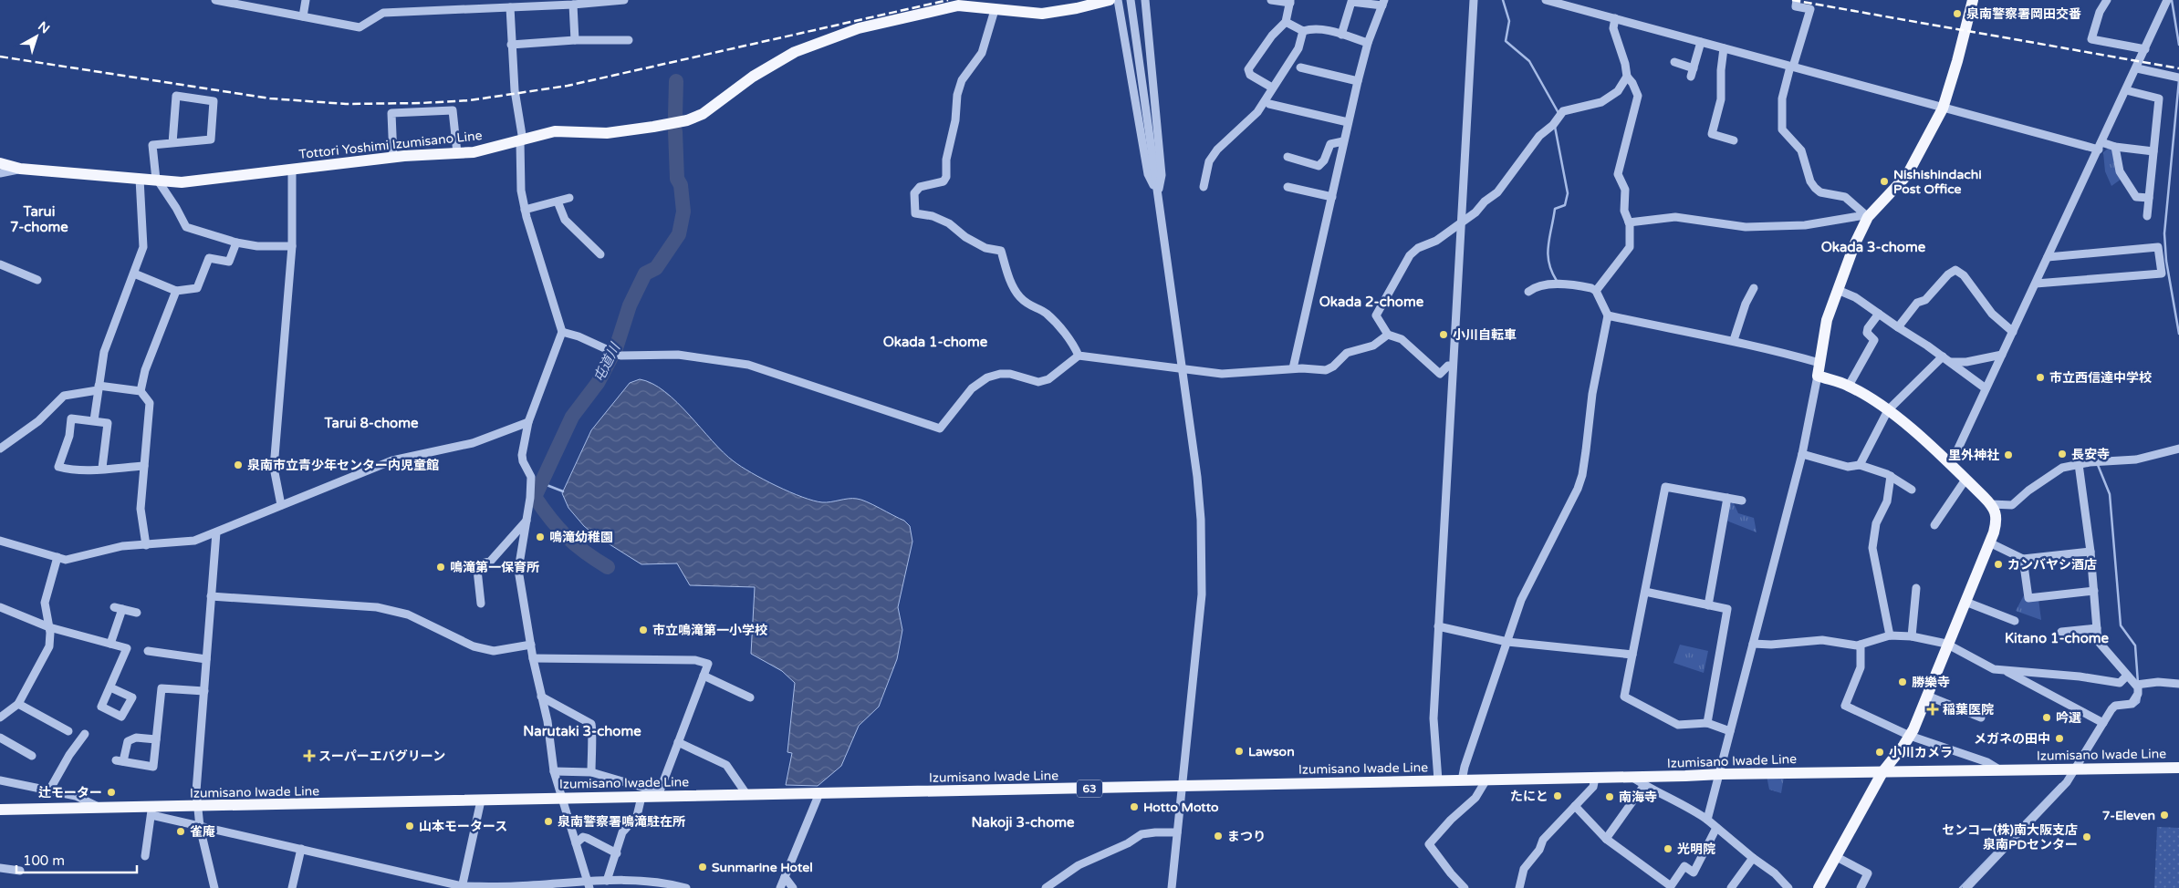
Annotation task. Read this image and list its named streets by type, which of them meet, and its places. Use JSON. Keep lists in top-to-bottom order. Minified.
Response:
{"streets":{"main road":["Tottori Yoshimi Izumisano Line","Izumisano Iwade Line","63"]},"districts":["Tarui 7-chome","Okada 3-chome","Okada 2-chome","Okada 1-chome","Tarui 8-chome","Kitano 1-chome","Narutaki 3-chome","Nakoji 3-chome"],"water":["屯道川"],"places":{"other":["泉南警察署岡田交番","Nishishindachi Post Office","小川自転車","市立西信達中学校","長安寺","里外神社","泉南市立青少年センター内児童館","鳴滝幼稚園","カンバヤシ酒店","鳴滝第一保育所","市立鳴滝第一小学校","勝樂寺","吟選","メガネの田中","Lawson","小川カメラ","辻モーター","たにと","南海寺","Hotto Motto","7-Eleven","泉南警察署鳴滝駐在所","山本モータース","雀庵","まつり","センコー(株)南大阪支店 泉南PDセンター","光明院","Sunmarine Hotel"],"health":["稲葉医院","スーパーエバグリーン"]},"scale_bar":"100 m","north":"top right"}
